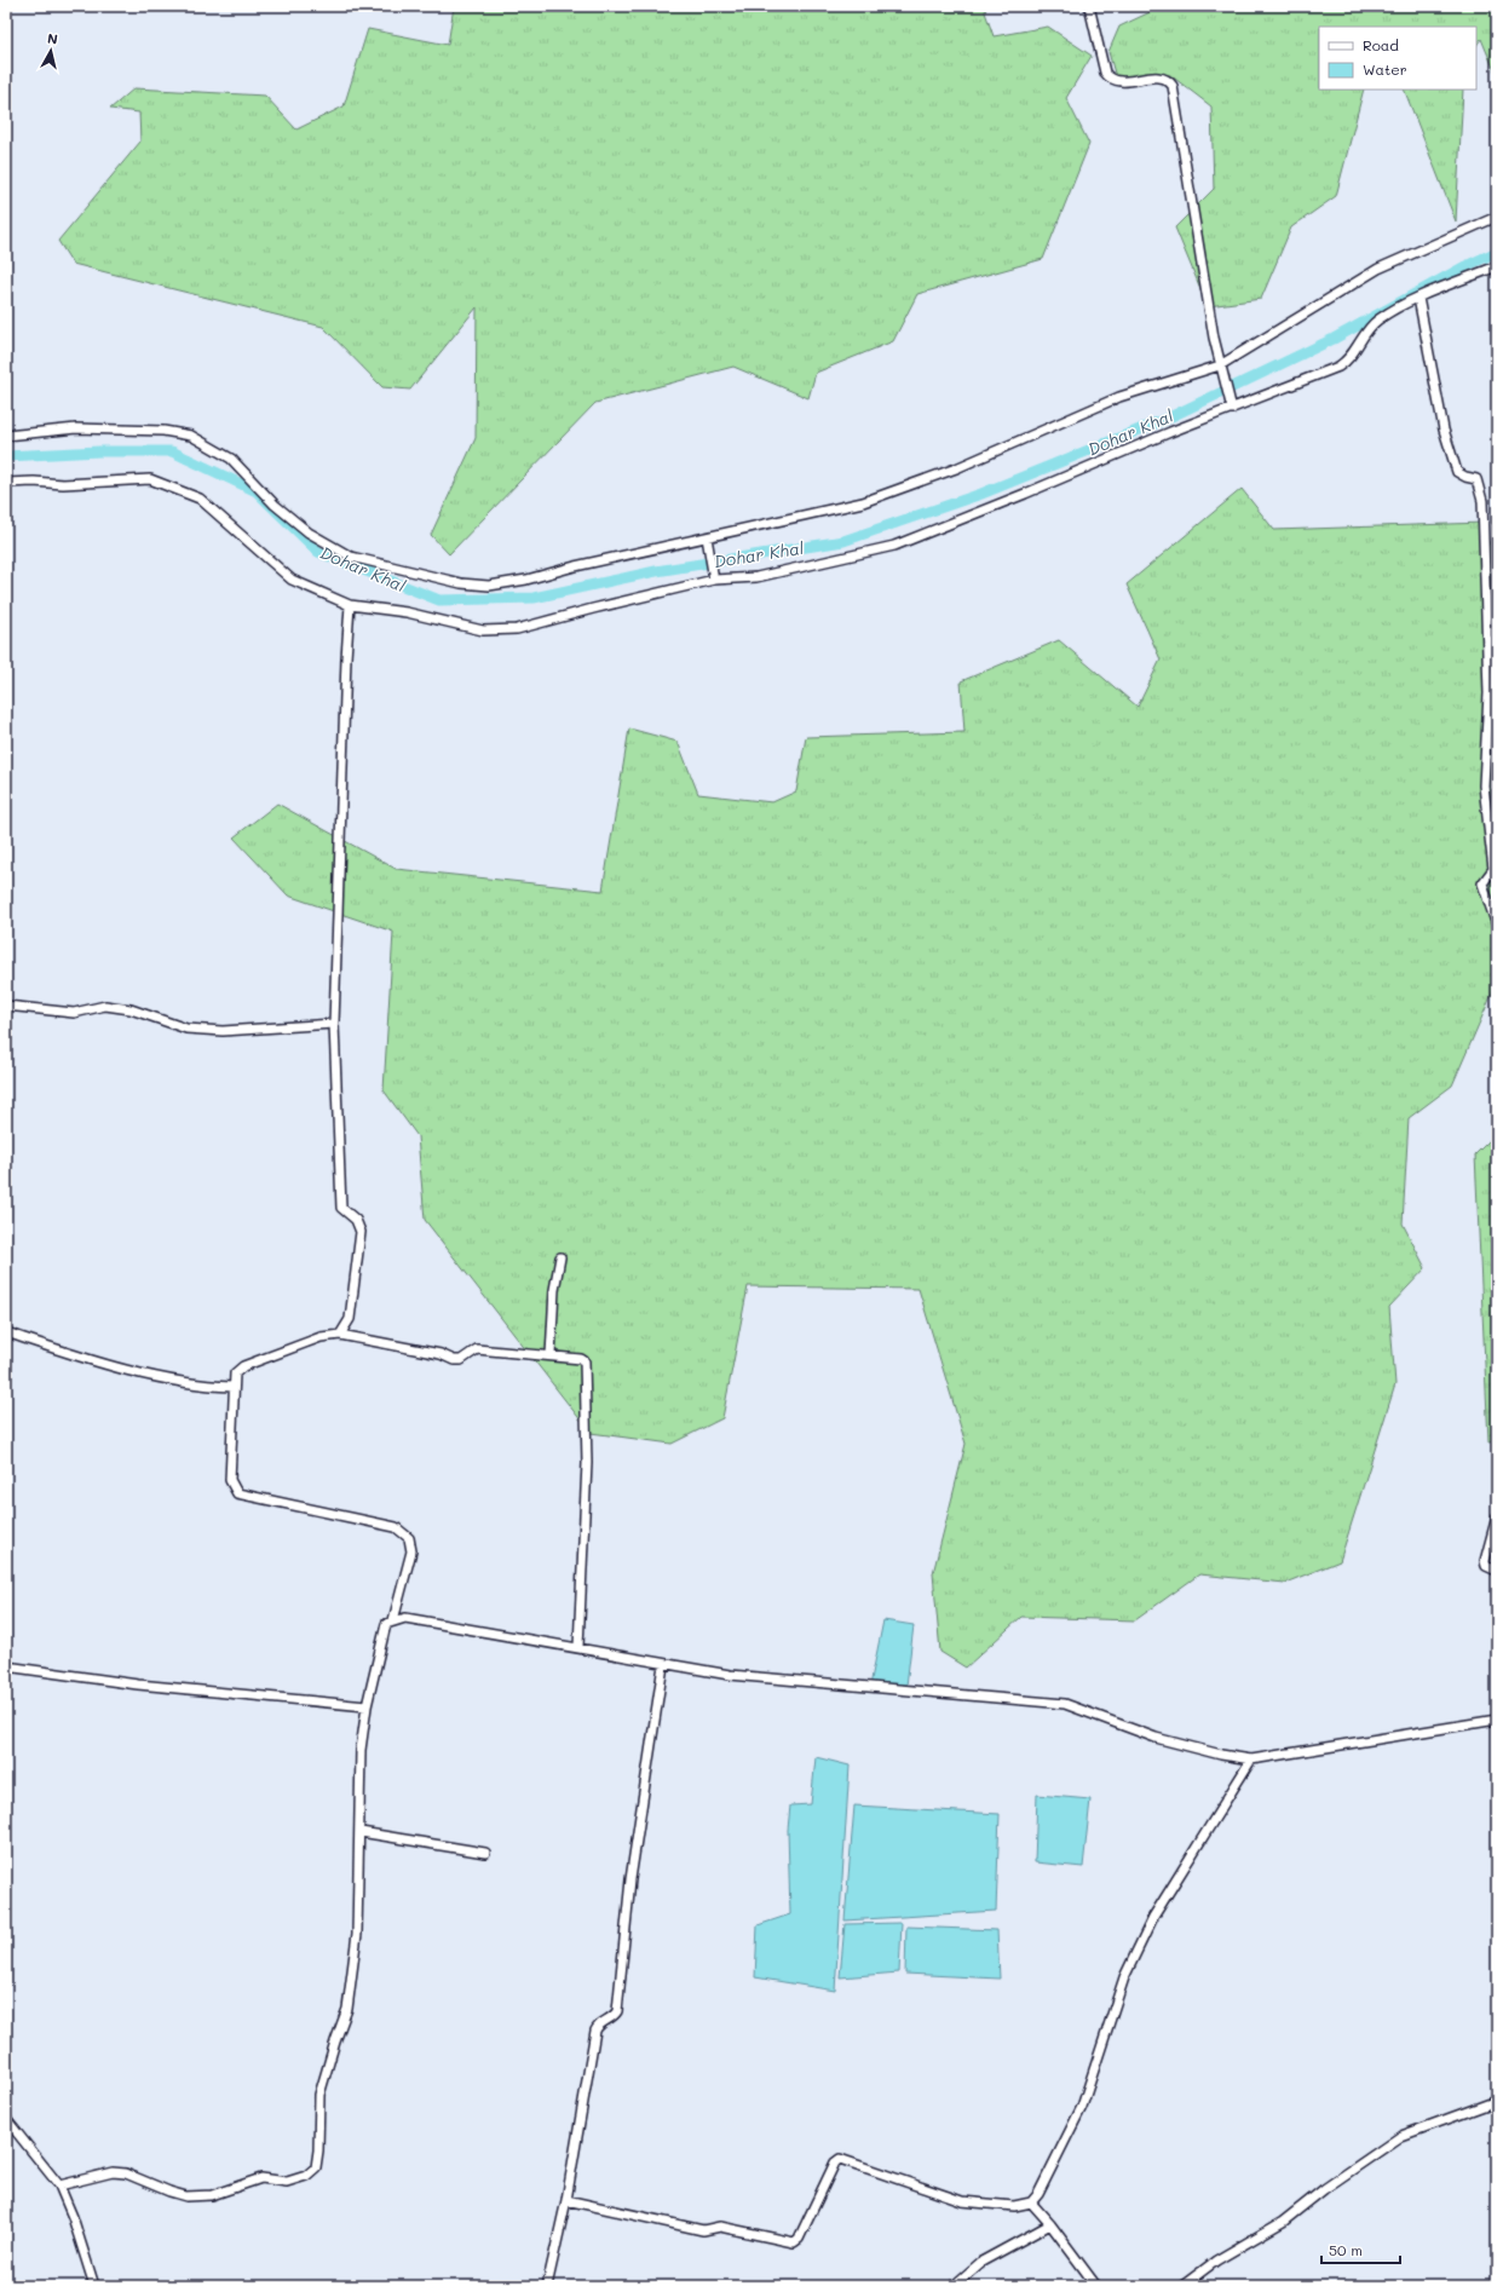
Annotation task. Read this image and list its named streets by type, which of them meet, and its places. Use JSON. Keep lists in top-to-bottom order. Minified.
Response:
{"water":["Dohar Khal"],"legend":["Road","Water"],"scale_bar":"50 m","north":"top"}
